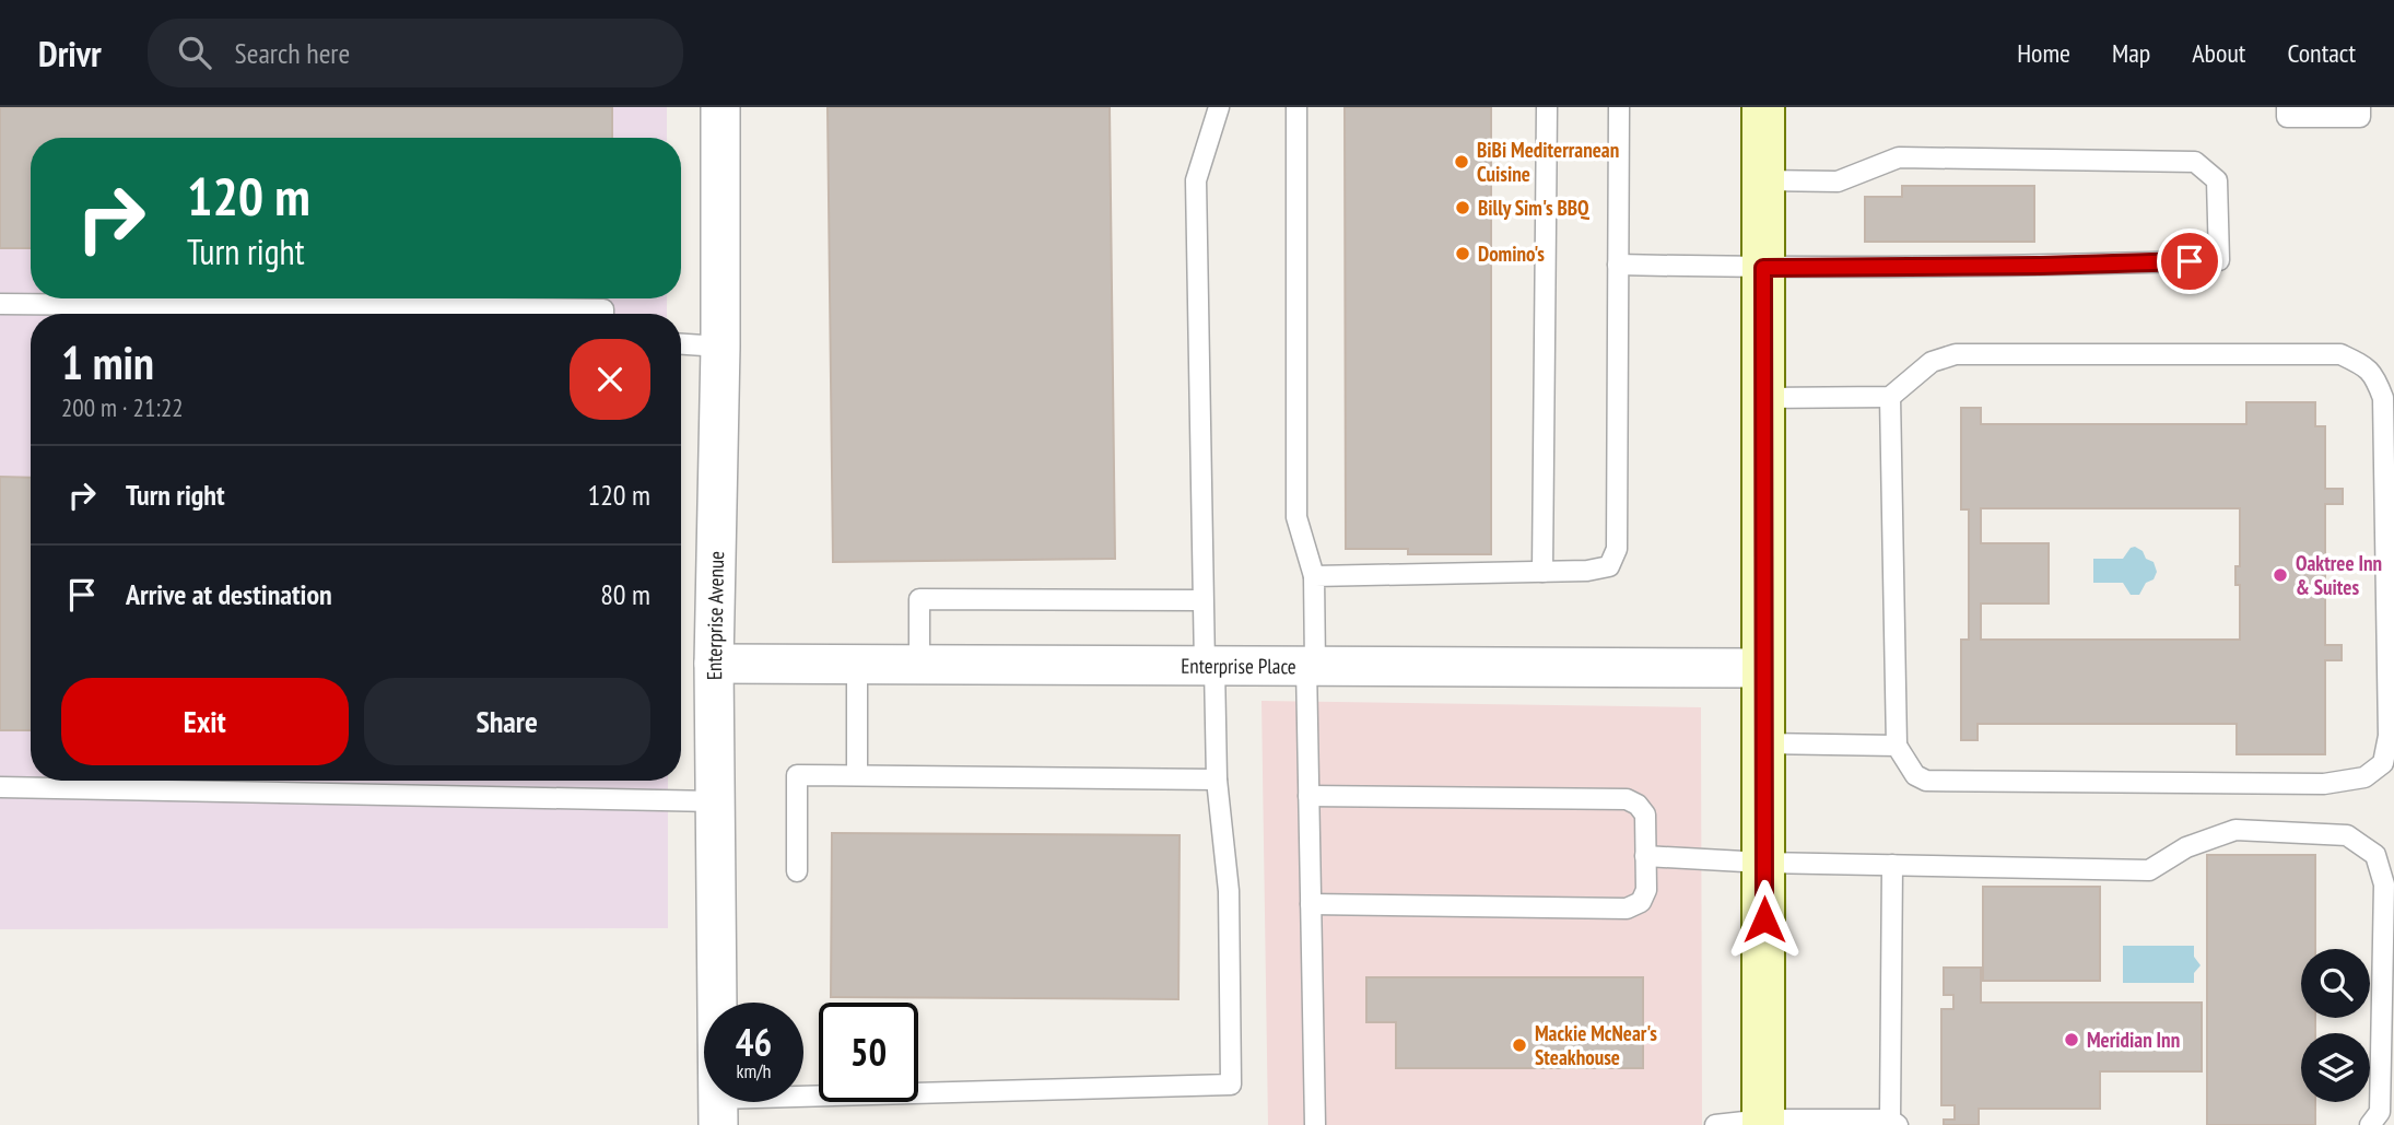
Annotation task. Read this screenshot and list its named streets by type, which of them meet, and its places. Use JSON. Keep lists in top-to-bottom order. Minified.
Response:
{"streets":{"street":["Enterprise Avenue","Enterprise Place"]},"crossings":[["Enterprise Avenue","Enterprise Place"]],"places":["BiBi Mediterranean Cuisine","Billy Sim's BBQ","Domino's","Oaktree Inn & Suites","Meridian Inn","Mackie McNear's Steakhouse"],"page":{"header":"Drivr","search":"Search here","nav":["Home","Map","About","Contact"],"turn":["120 m","Turn right"],"heading":["1 min","200 m · 21:22"],"list":[{"name":"Turn right","value":"120 m"},{"name":"Arrive at destination","value":"80 m"}],"buttons":["Exit","Share"],"speed":"46 km/h","limit":"50"}}
